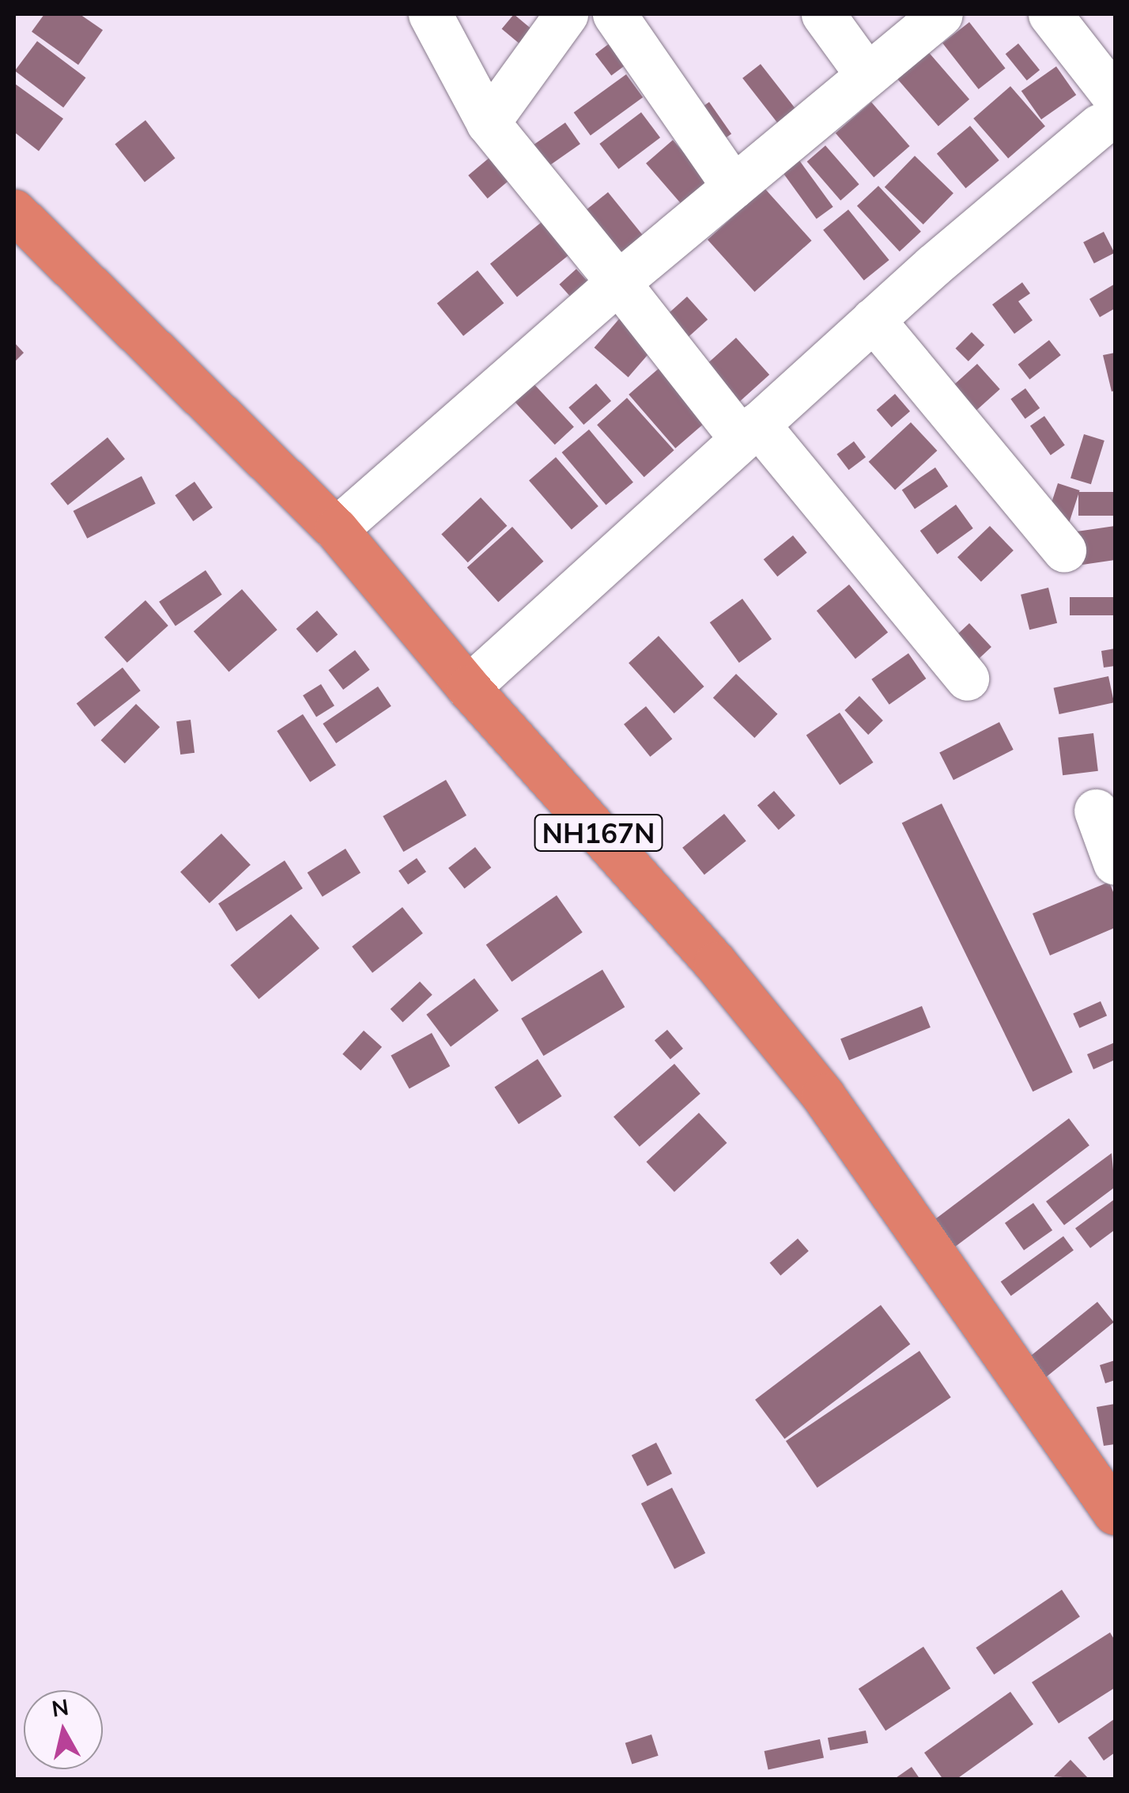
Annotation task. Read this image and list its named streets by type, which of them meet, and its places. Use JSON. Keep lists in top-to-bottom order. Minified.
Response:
{"streets":{"highway":["NH167N"]},"north":"top"}
